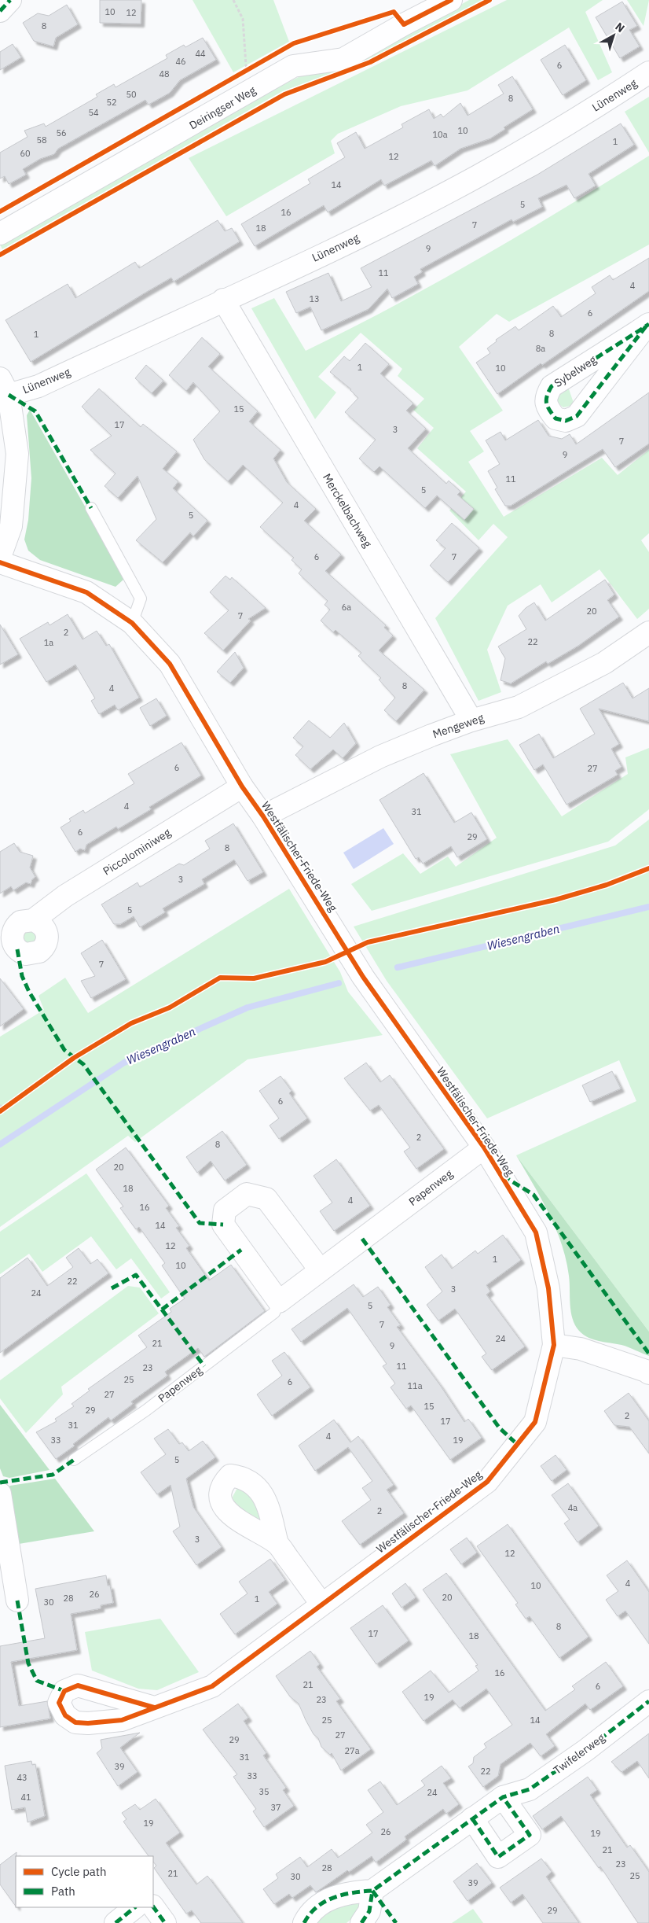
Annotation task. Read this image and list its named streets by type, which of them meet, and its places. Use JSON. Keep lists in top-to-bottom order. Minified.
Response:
{"streets":{"street":["Lünenweg","Deiringser Weg","Sybelweg","Merckelbachweg","Mengeweg","Piccolominiweg","Westfälischer-Friede-Weg","Papenweg","Twifelerweg"]},"crossings":[["Lünenweg","Merckelbachweg"],["Merckelbachweg","Mengeweg"],["Mengeweg","Westfälischer-Friede-Weg"],["Piccolominiweg","Westfälischer-Friede-Weg"],["Westfälischer-Friede-Weg","Papenweg"]],"water":["Wiesengraben"],"house_numbers":["10","12","8","44","46","6","48","50","8","52","54","10","56","10a","58","1","60","12","14","5","16","7","18","9","11","4","13","6","8","1","8a","1","10","15","17","3","7","9","11","5","4","5","6","7","6a","20","7","2","22","1a","8","4","6","27","4","31","6","29","8","3","5","7","6","2","8","20","18","4","16","14","12","1","10","22","3","24","5","7","24","21","9","11","23","25","6","11a","27","15","29","2","17","31","4","33","19","5","4a","2","3","12","4","10","26","20","28","1","30","8","17","18","16","21","6","19","23","25","14","27","29","27a","31","39","22","33","43","35","24","41","37","19","26","19","21","23","28","21","25","30","39","29"],"legend":["Cycle path","Path"],"north":"top right"}
